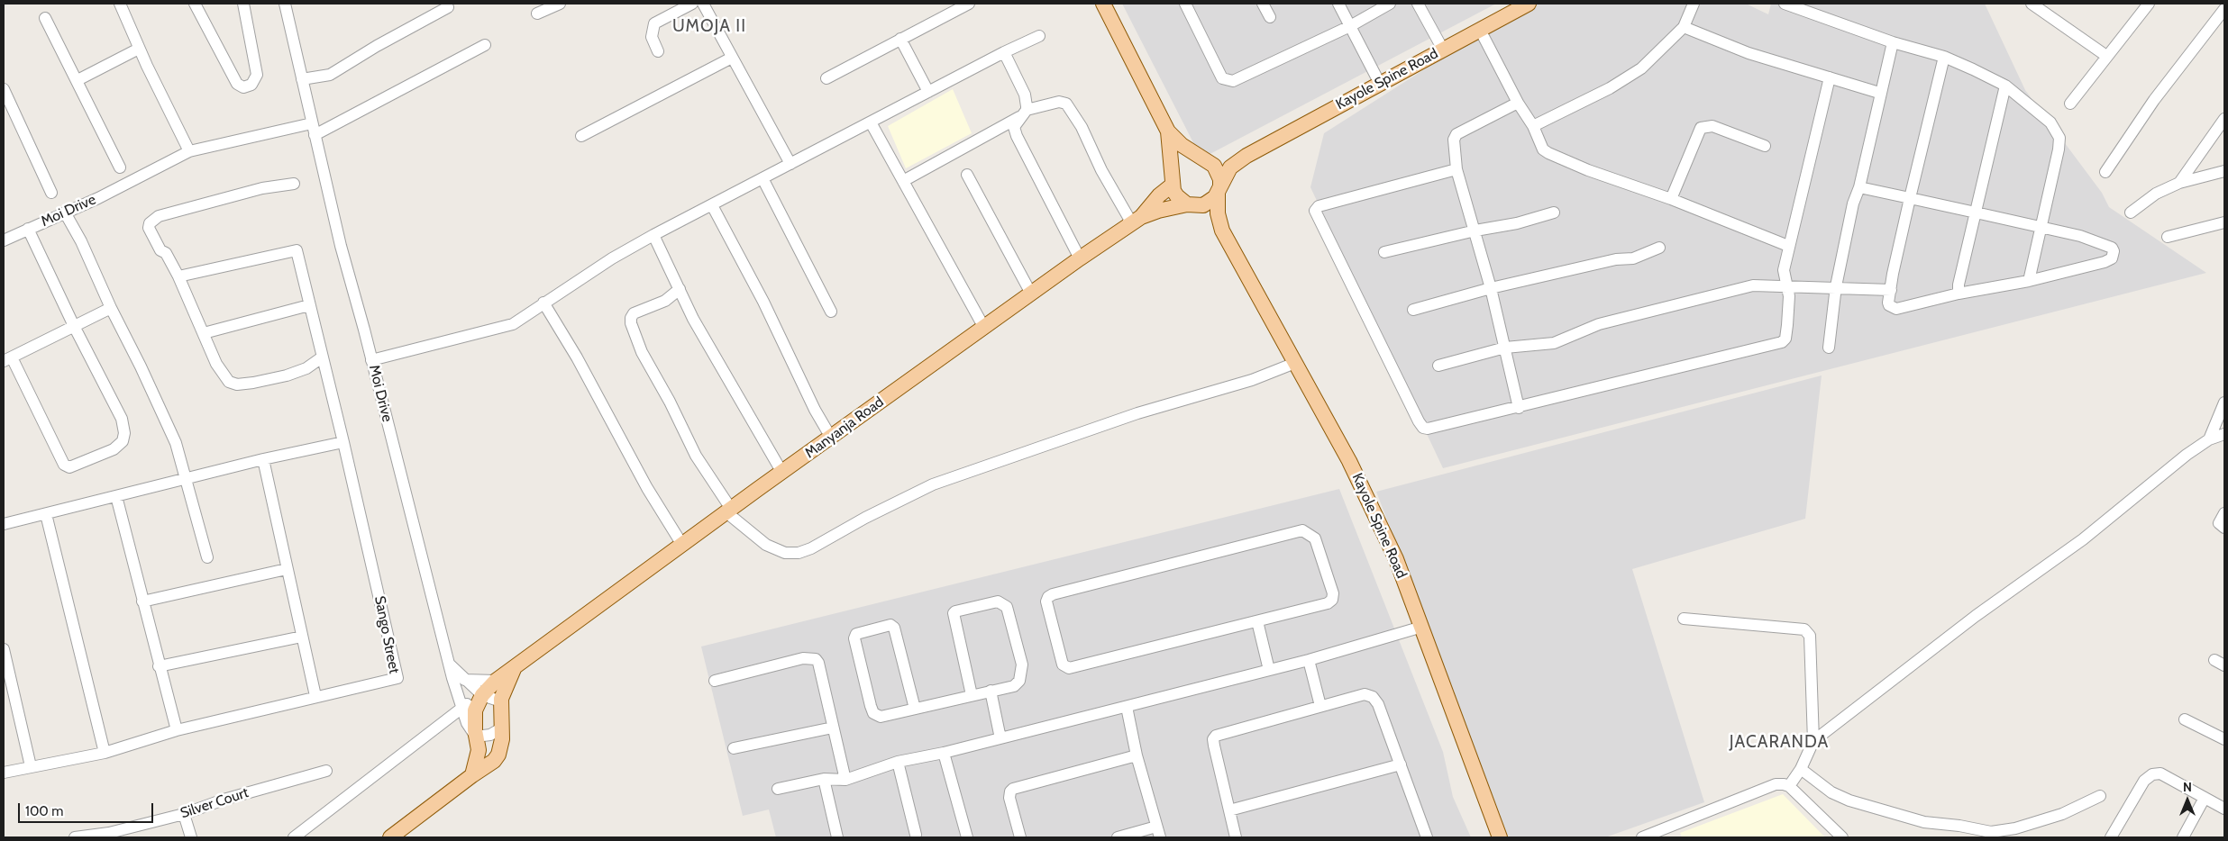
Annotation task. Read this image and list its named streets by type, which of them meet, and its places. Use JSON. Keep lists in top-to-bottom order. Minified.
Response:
{"streets":{"main road":["Kayole Spine Road","Manyanja Road"],"street":["Moi Drive","Sango Street","Silver Court"]},"crossings":[["Moi Drive","Manyanja Road"]],"districts":["UMOJA II","JACARANDA"],"scale_bar":"100 m","north":"top"}
